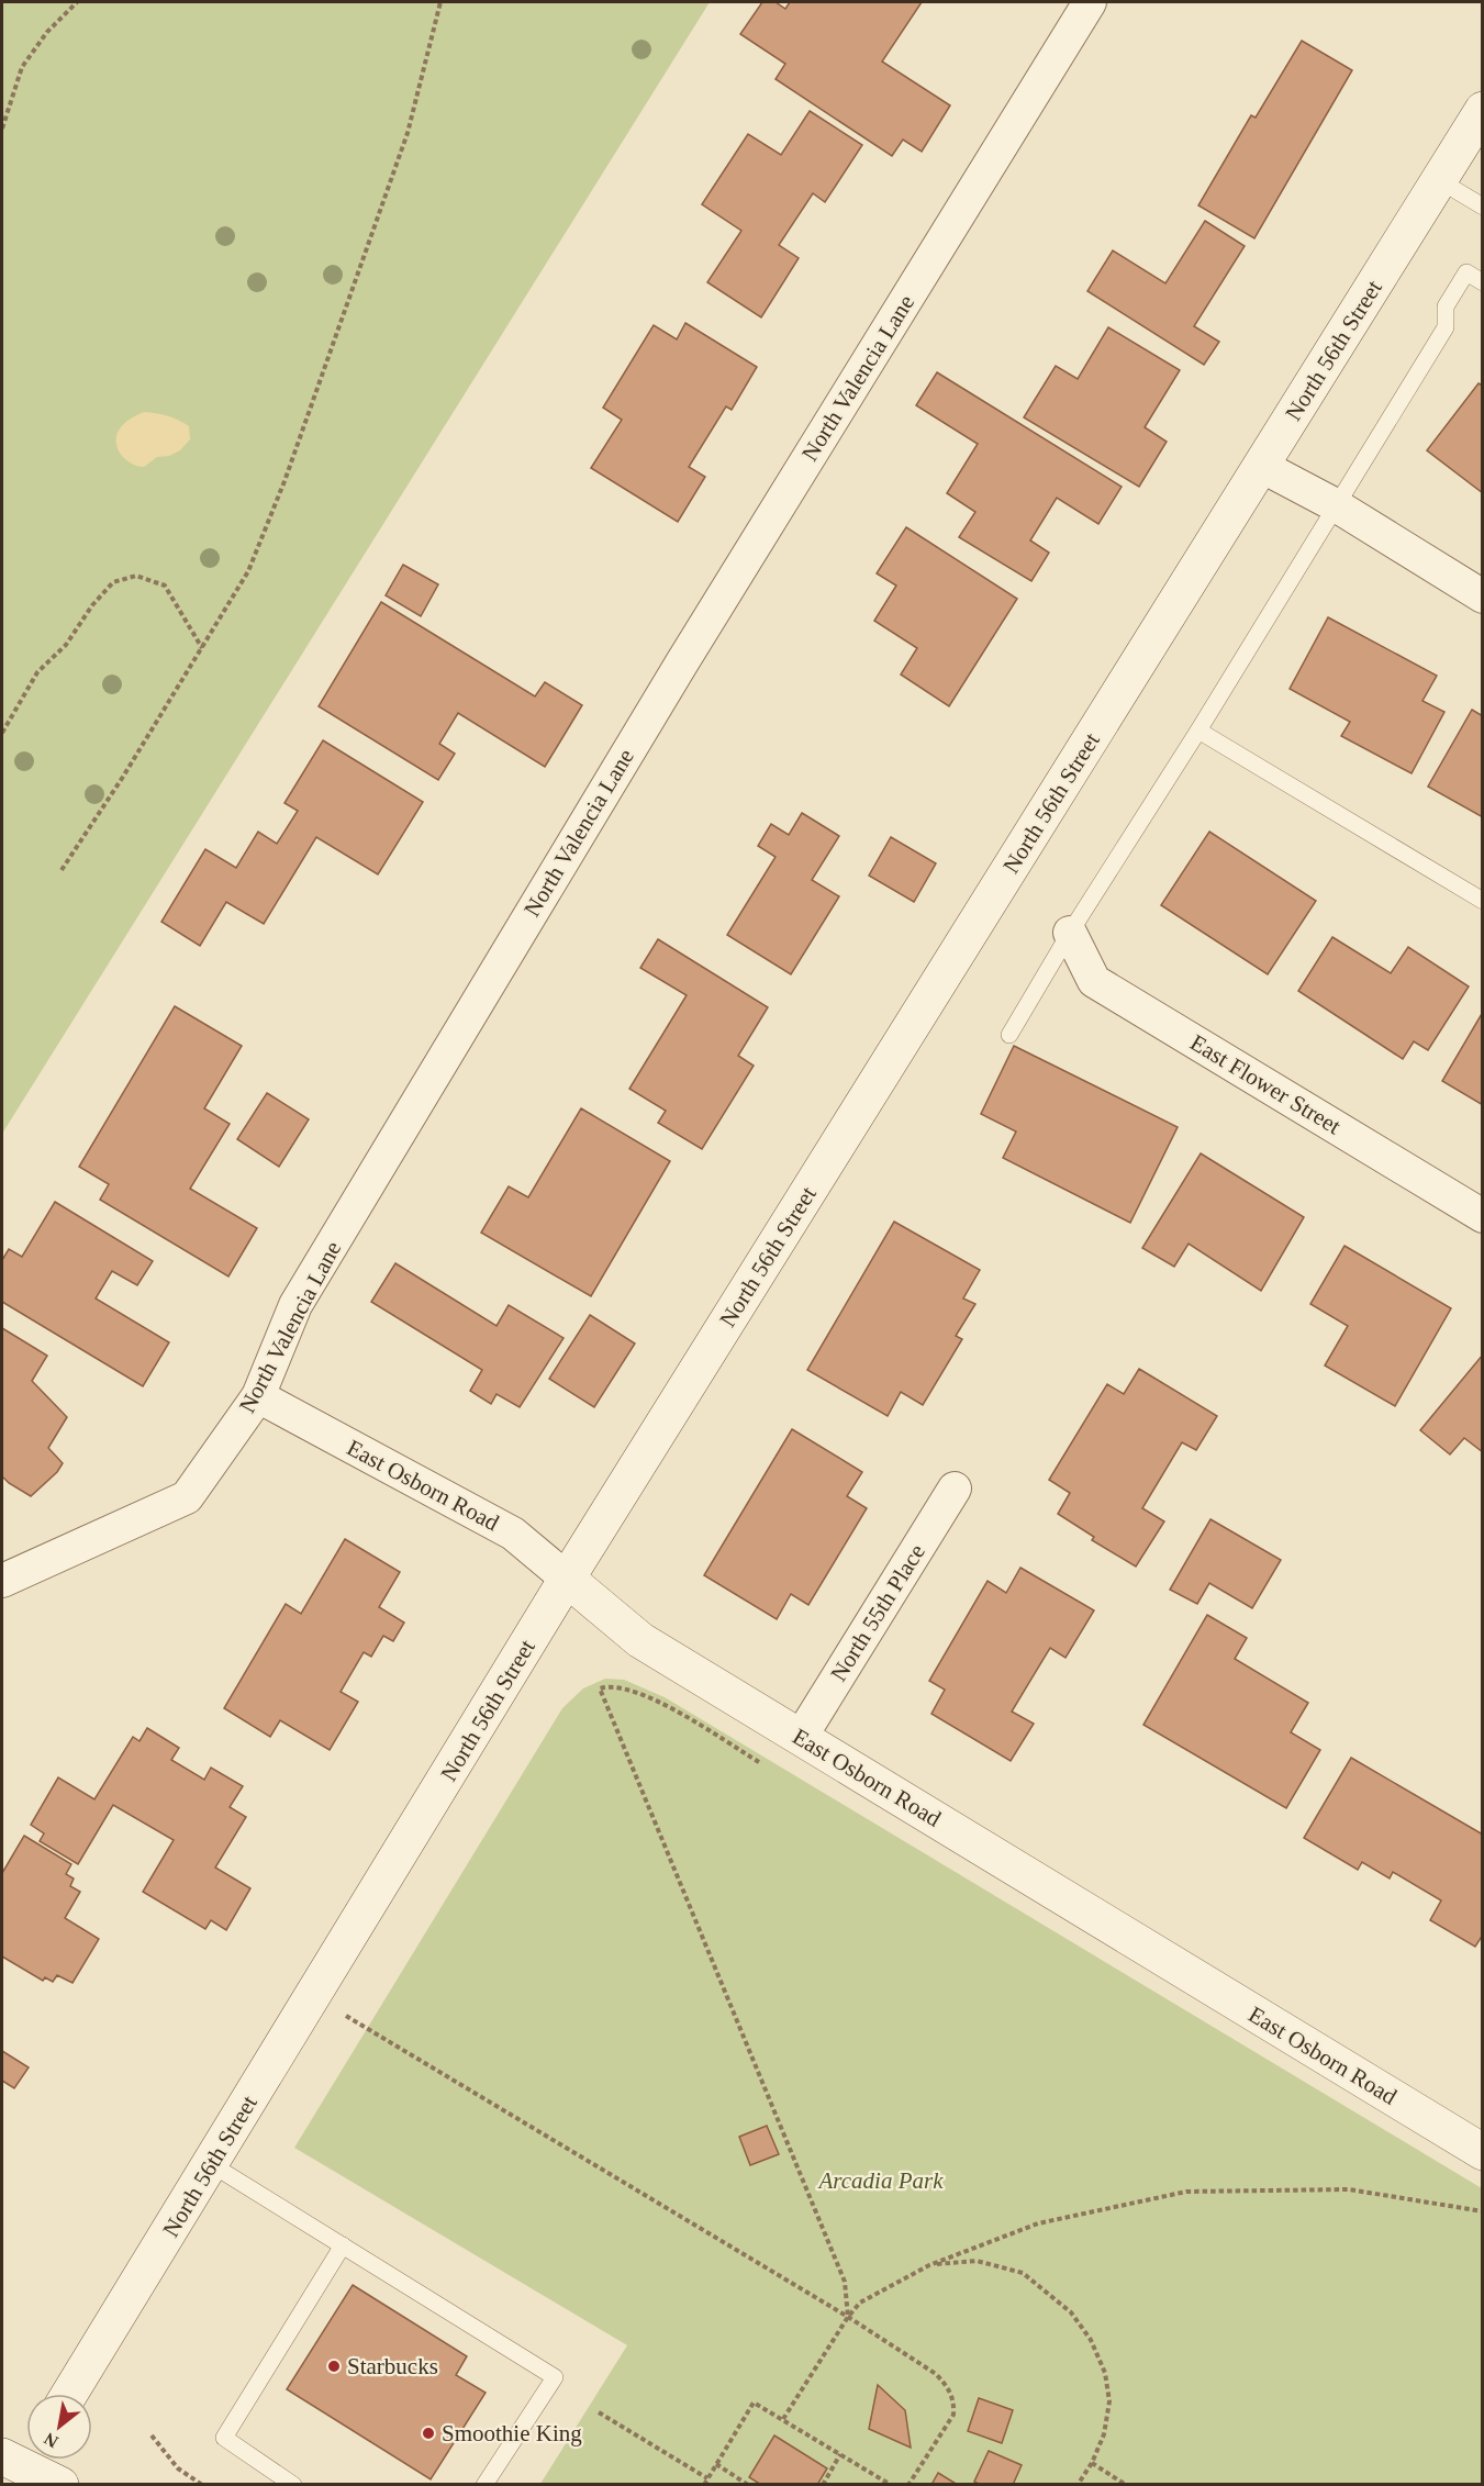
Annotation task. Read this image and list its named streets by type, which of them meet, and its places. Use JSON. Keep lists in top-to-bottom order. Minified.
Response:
{"streets":{"main road":["North 56th Street","East Osborn Road"],"street":["North Valencia Lane","East Flower Street","North 55th Place"]},"crossings":[["North 56th Street","East Osborn Road"],["North Valencia Lane","East Osborn Road"],["East Osborn Road","North 55th Place"]],"parks":["Arcadia Park"],"places":["Starbucks","Smoothie King"],"north":"bottom left"}
